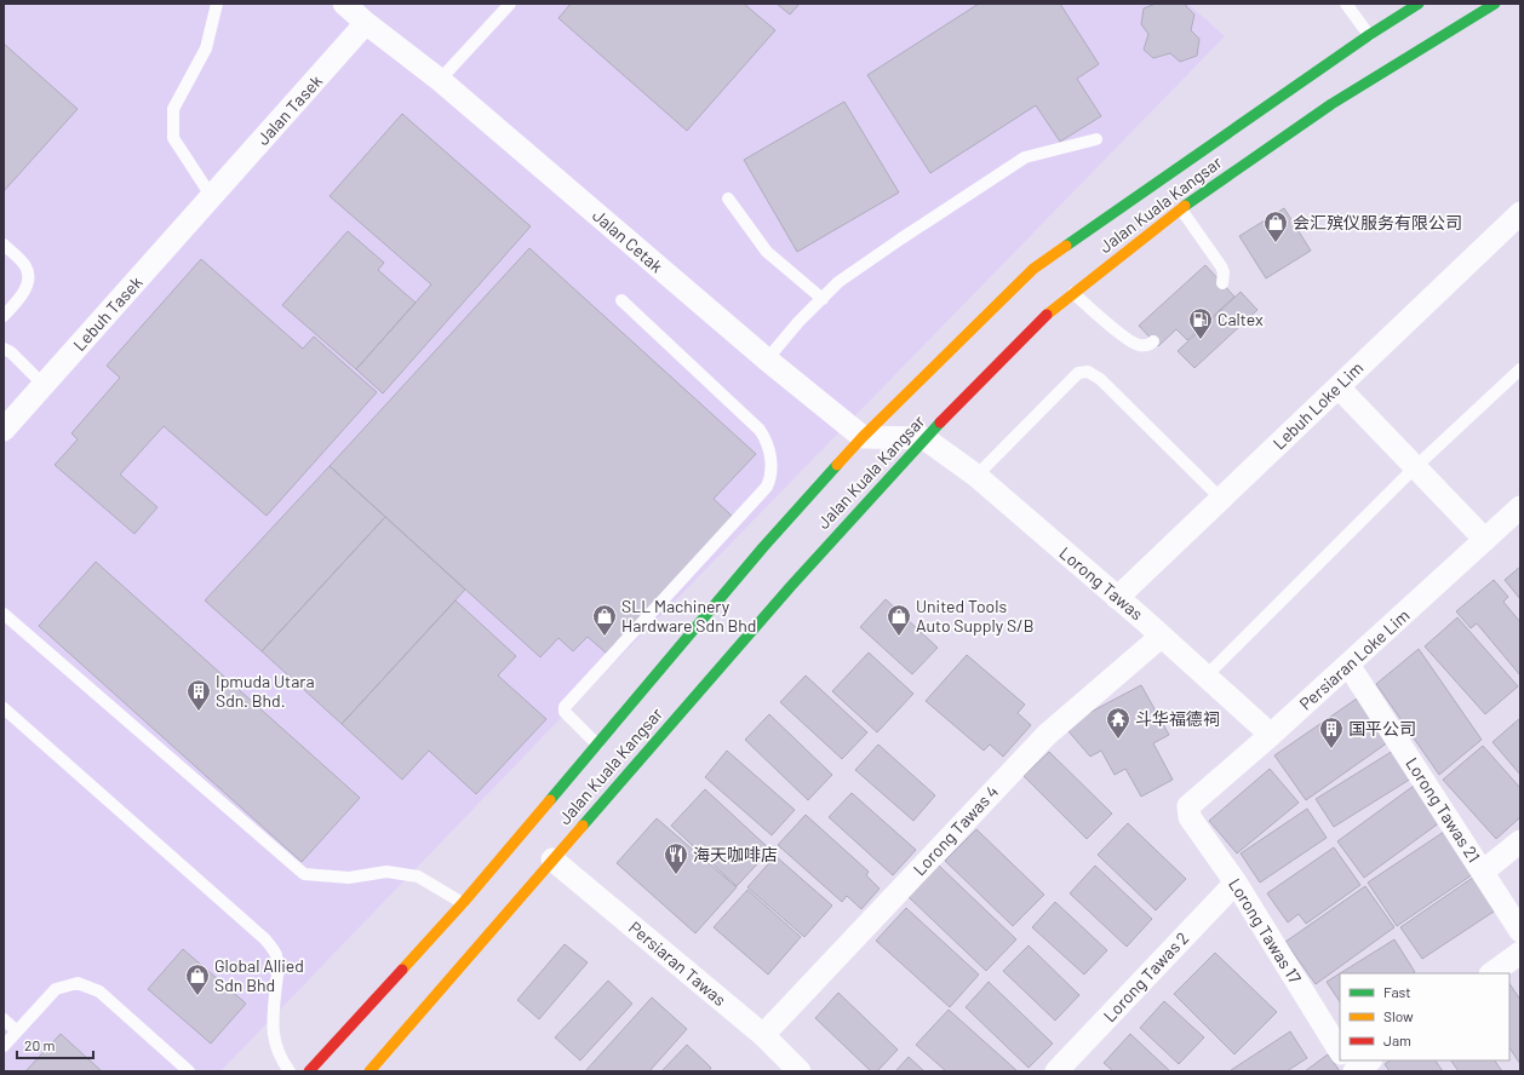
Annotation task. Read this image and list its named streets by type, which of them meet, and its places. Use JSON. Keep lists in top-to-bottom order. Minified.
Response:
{"streets":{"highway":["Jalan Kuala Kangsar"],"street":["Jalan Tasek","Jalan Cetak","Lebuh Tasek","Lebuh Loke Lim","Lorong Tawas","Persiaran Loke Lim","Lorong Tawas 21","Lorong Tawas 4","Lorong Tawas 17","Persiaran Tawas","Lorong Tawas 2"]},"crossings":[["Jalan Tasek","Jalan Cetak"],["Jalan Tasek","Lebuh Tasek"],["Jalan Kuala Kangsar","Jalan Cetak"],["Jalan Kuala Kangsar","Lorong Tawas"],["Jalan Kuala Kangsar","Persiaran Tawas"],["Lebuh Loke Lim","Lorong Tawas"],["Lorong Tawas","Persiaran Loke Lim"],["Lorong Tawas","Lorong Tawas 4"],["Persiaran Loke Lim","Lorong Tawas 21"],["Persiaran Loke Lim","Lorong Tawas 17"],["Lorong Tawas 4","Persiaran Tawas"],["Lorong Tawas 17","Lorong Tawas 2"]],"places":{"shop":["会汇殡仪服务有限公司","SLL Machinery Hardware Sdn Bhd","United Tools Auto Supply S/B","Global Allied Sdn Bhd"],"fuel station":["Caltex"],"building":["Ipmuda Utara Sdn. Bhd.","国平公司"],"temple":["斗华福德祠"],"restaurant":["海天咖啡店"]},"legend":["Fast","Slow","Jam"],"scale_bar":"20 m"}
